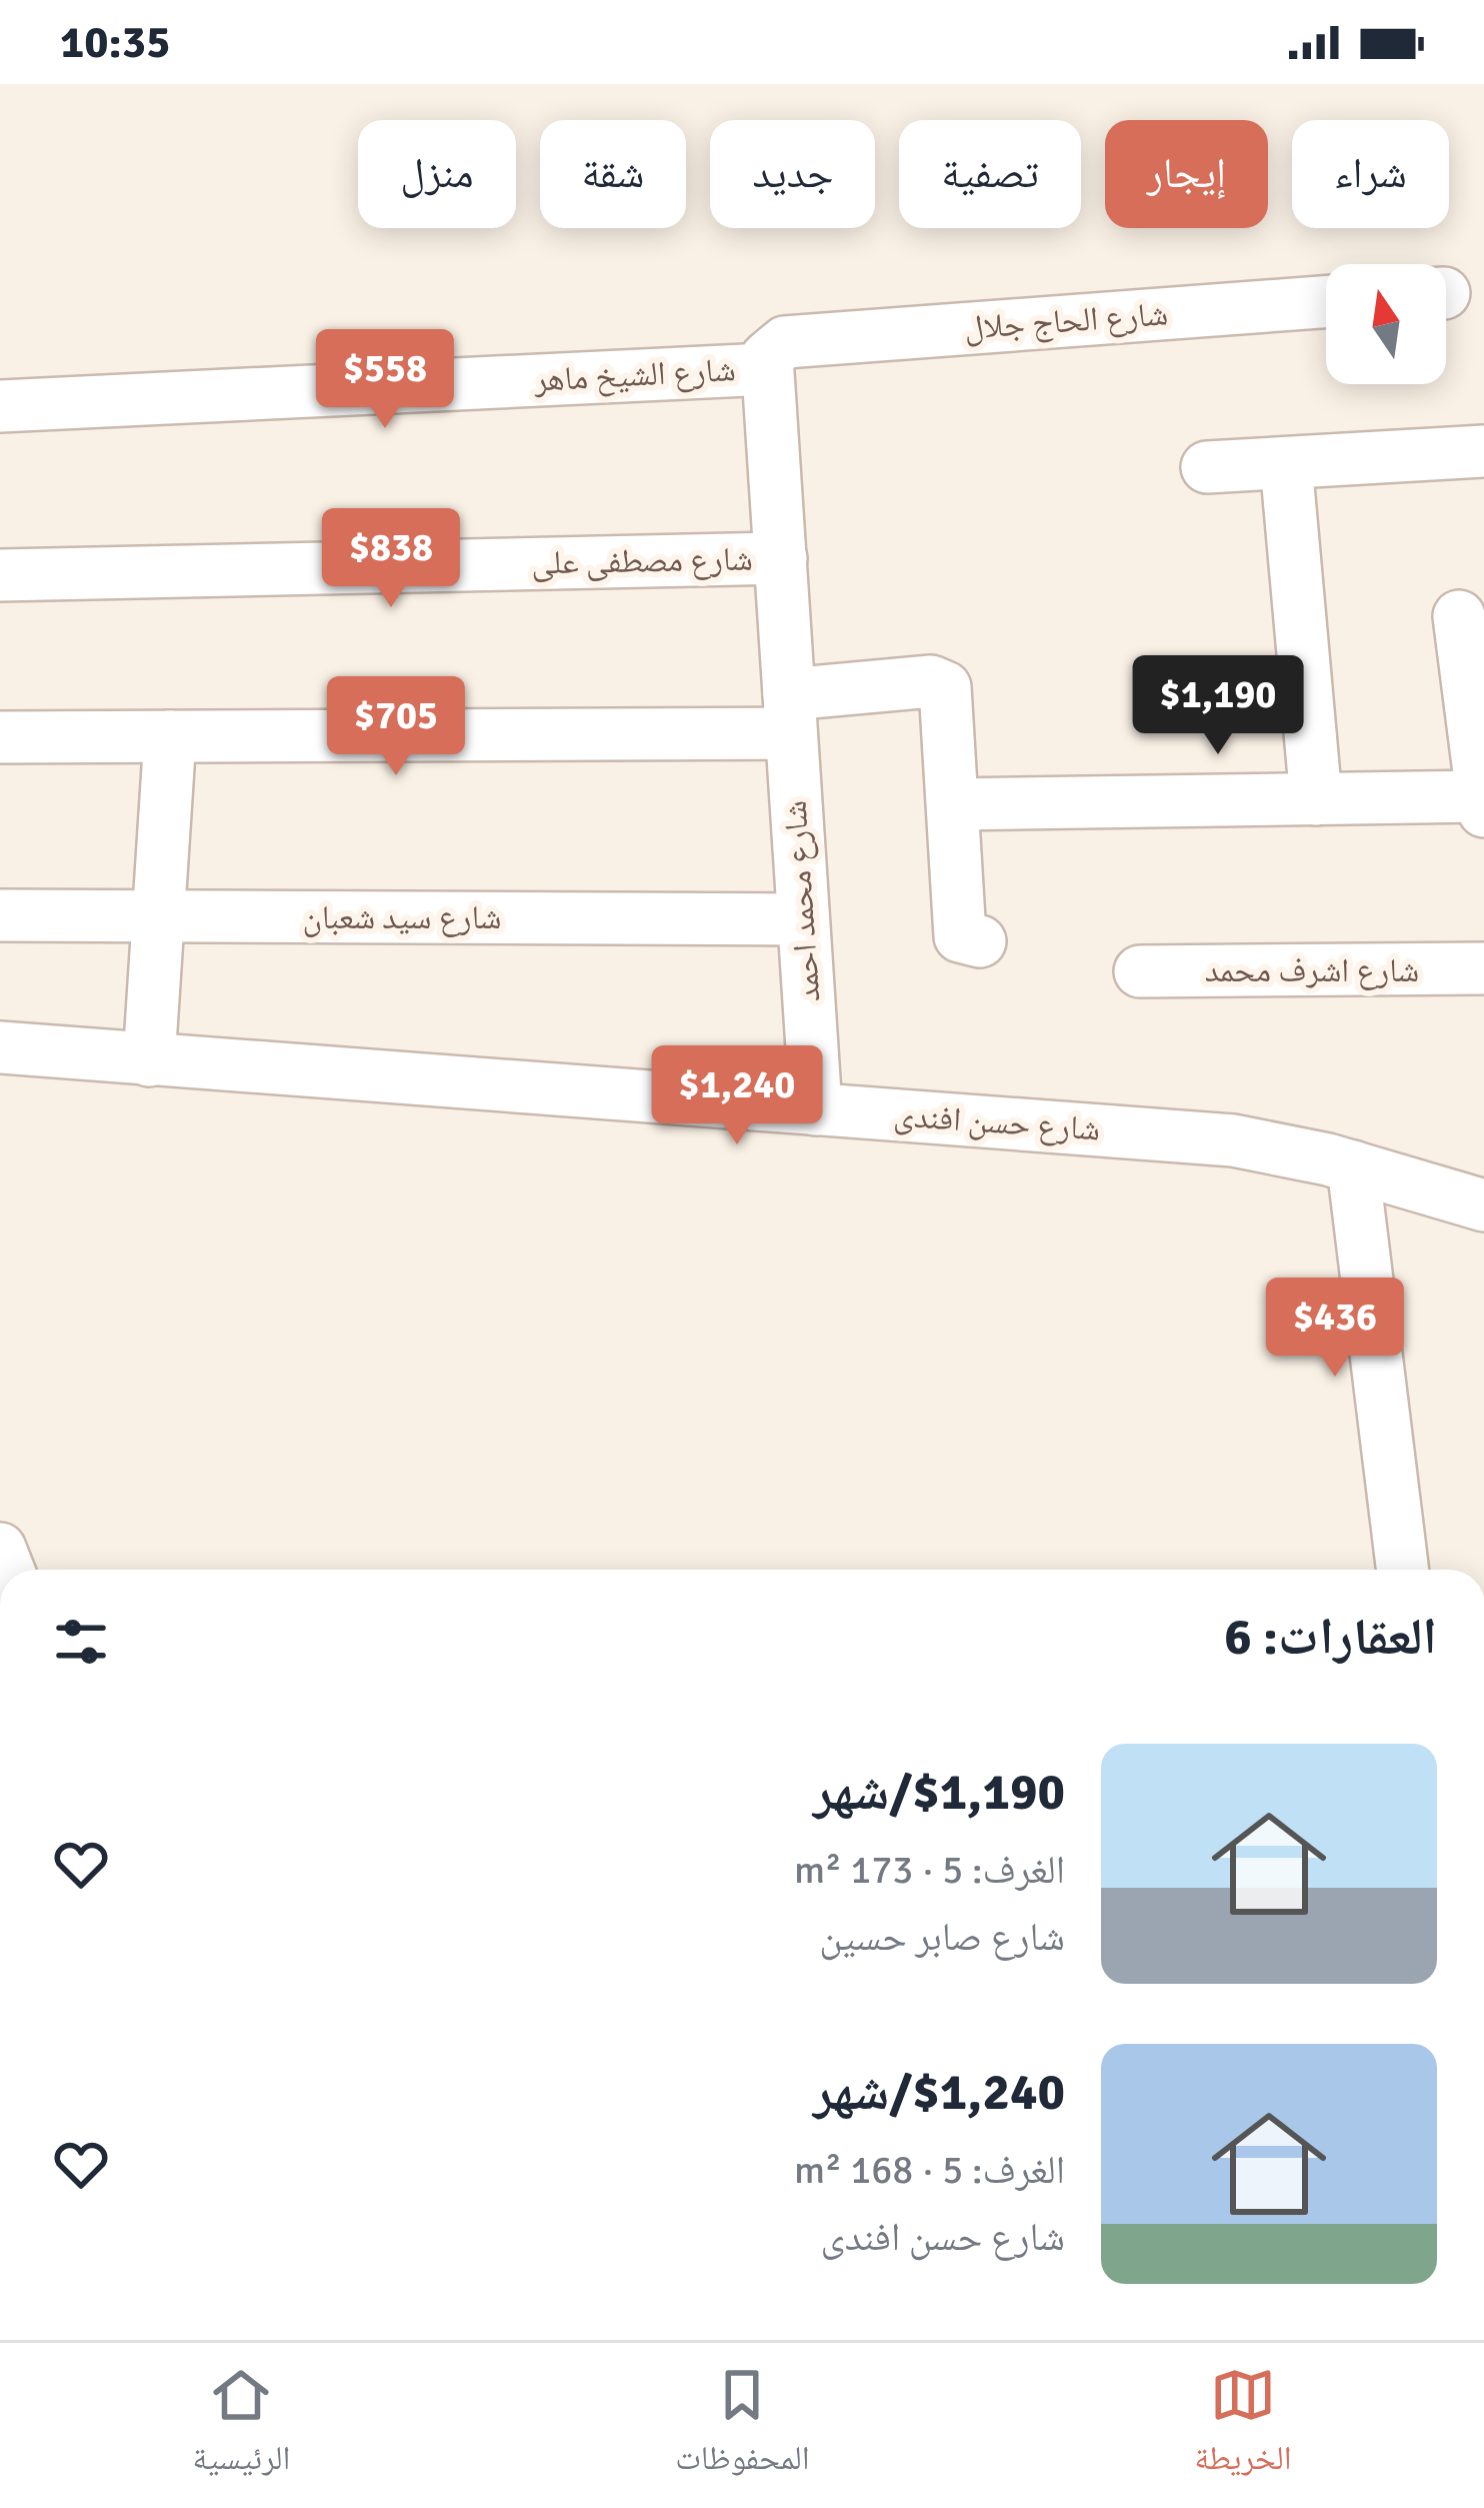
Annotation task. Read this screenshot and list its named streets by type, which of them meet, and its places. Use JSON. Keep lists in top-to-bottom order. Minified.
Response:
{"streets":{"street":["شارع الحاج جلال","شارع الشيخ ماهر","شارع مصطفى على","شارع محمد احمد","شارع سيد شعبان","شارع اشرف محمد","شارع حسن افندى"]},"crossings":[["شارع الحاج جلال","شارع الشيخ ماهر"],["شارع الحاج جلال","شارع محمد احمد"],["شارع الشيخ ماهر","شارع محمد احمد"],["شارع مصطفى على","شارع محمد احمد"],["شارع محمد احمد","شارع سيد شعبان"],["شارع محمد احمد","شارع حسن افندى"]],"north":"top","page":{"status":"10:35","chip":["شراء","إيجار","تصفية","جديد","شقة","منزل"],"price":["$558","$838","$1,190","$705","$1,240","$436"],"heading":"العقارات: 6","list":[{"name":"$1,190/شهر","note":"الغرف: 5 · 173 m² · شارع صابر حسين"},{"name":"$1,240/شهر","note":"الغرف: 5 · 168 m² · شارع حسن افندى"}],"tabs":["الخريطة","المحفوظات","الرئيسية"]}}
